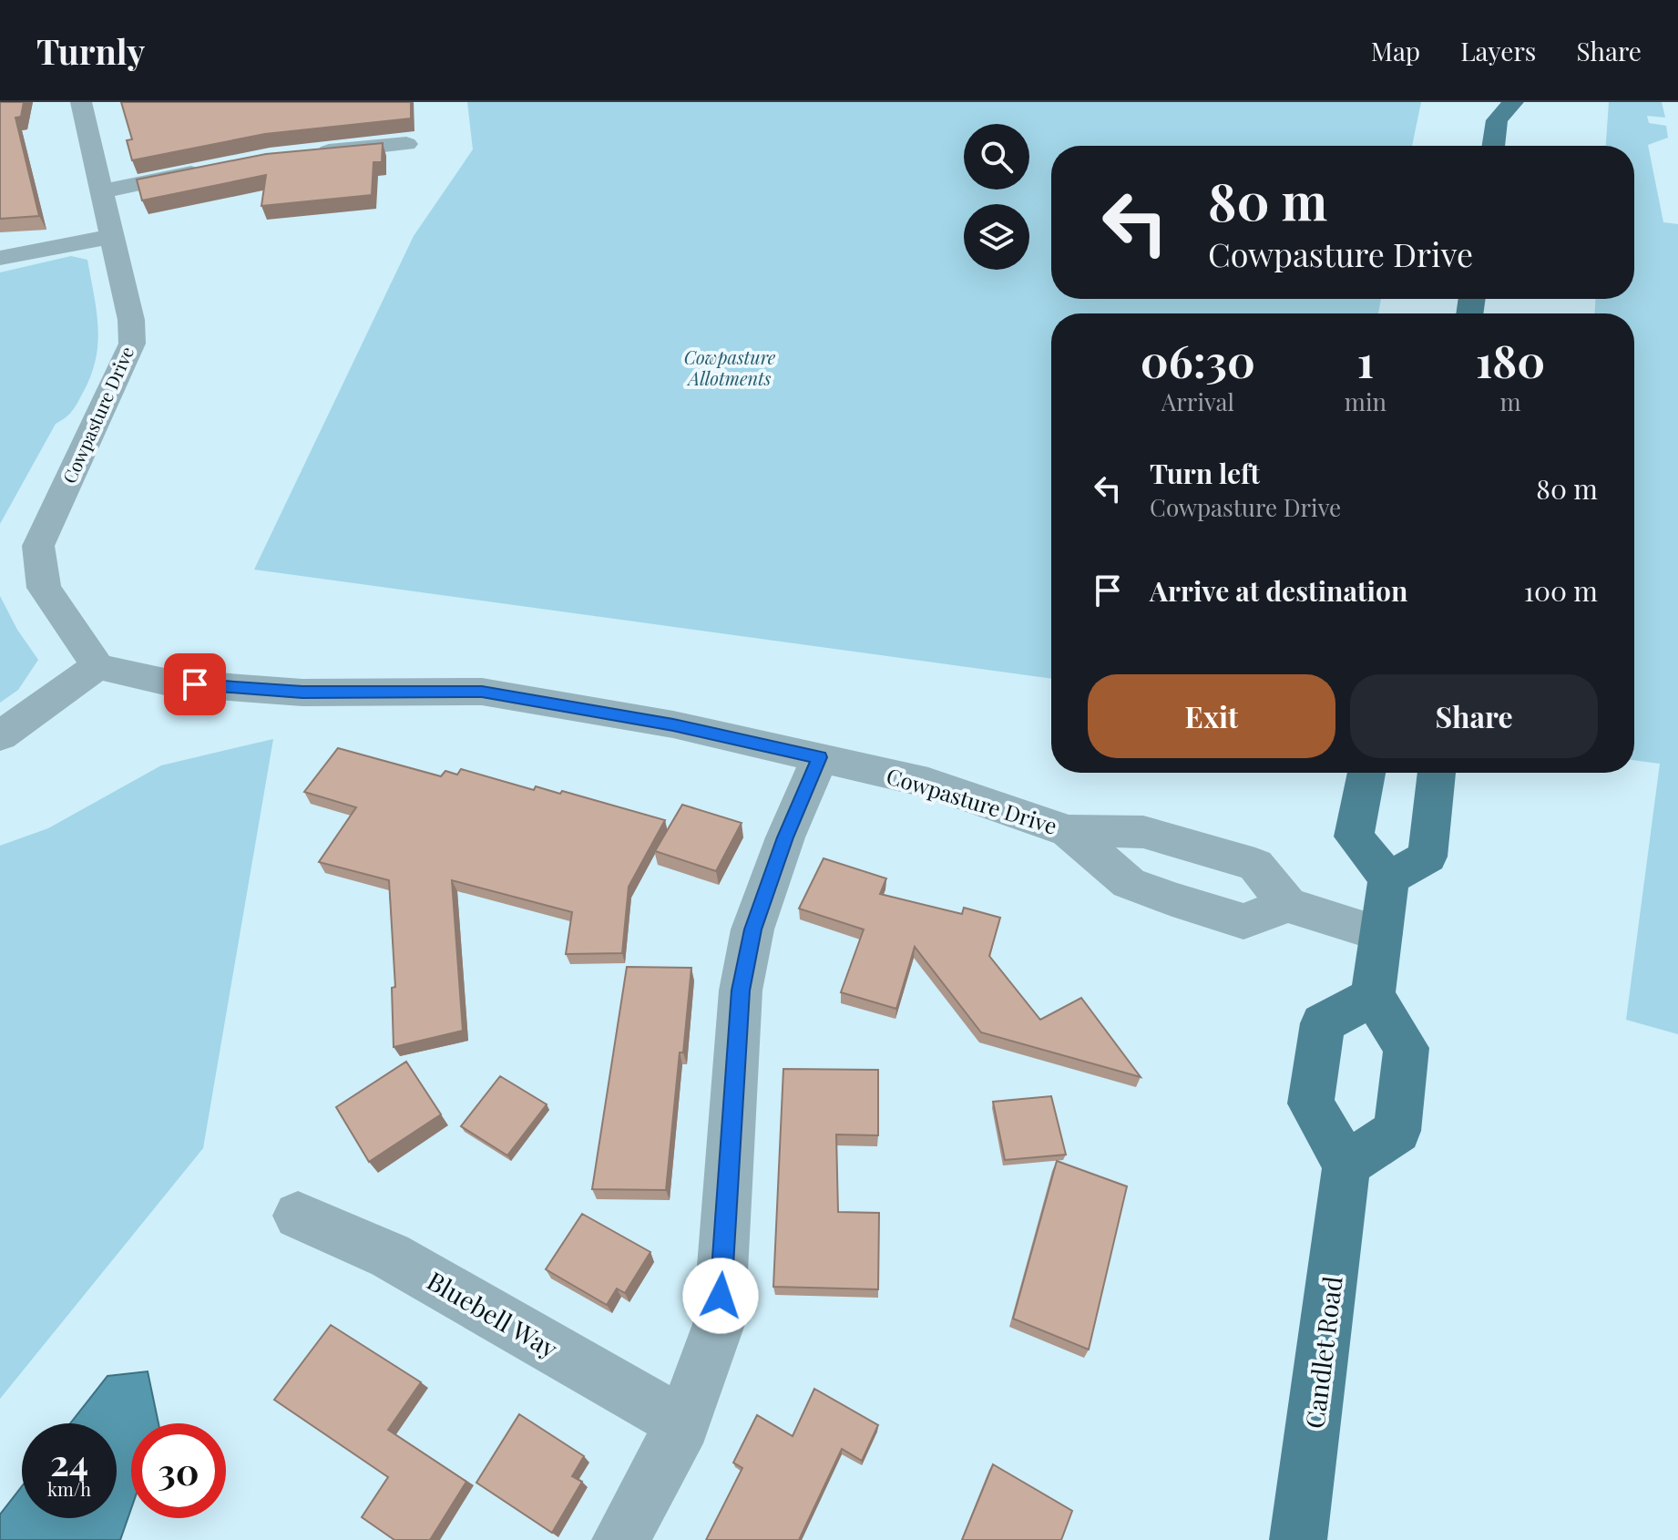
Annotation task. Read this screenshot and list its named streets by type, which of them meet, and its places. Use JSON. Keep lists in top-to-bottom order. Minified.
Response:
{"streets":{"main road":["Candlet Road"],"street":["Cowpasture Drive","Bluebell Way"]},"parks":["Cowpasture Allotments"],"page":{"header":"Turnly","nav":["Map","Layers","Share"],"turn":["80 m","Cowpasture Drive"],"eta":["06:30","Arrival","1","min","180","m"],"list":[{"name":"Turn left","note":"Cowpasture Drive","value":"80 m"},{"name":"Arrive at destination","value":"100 m"}],"buttons":["Exit","Share"],"speed":"24 km/h","limit":"30"}}
